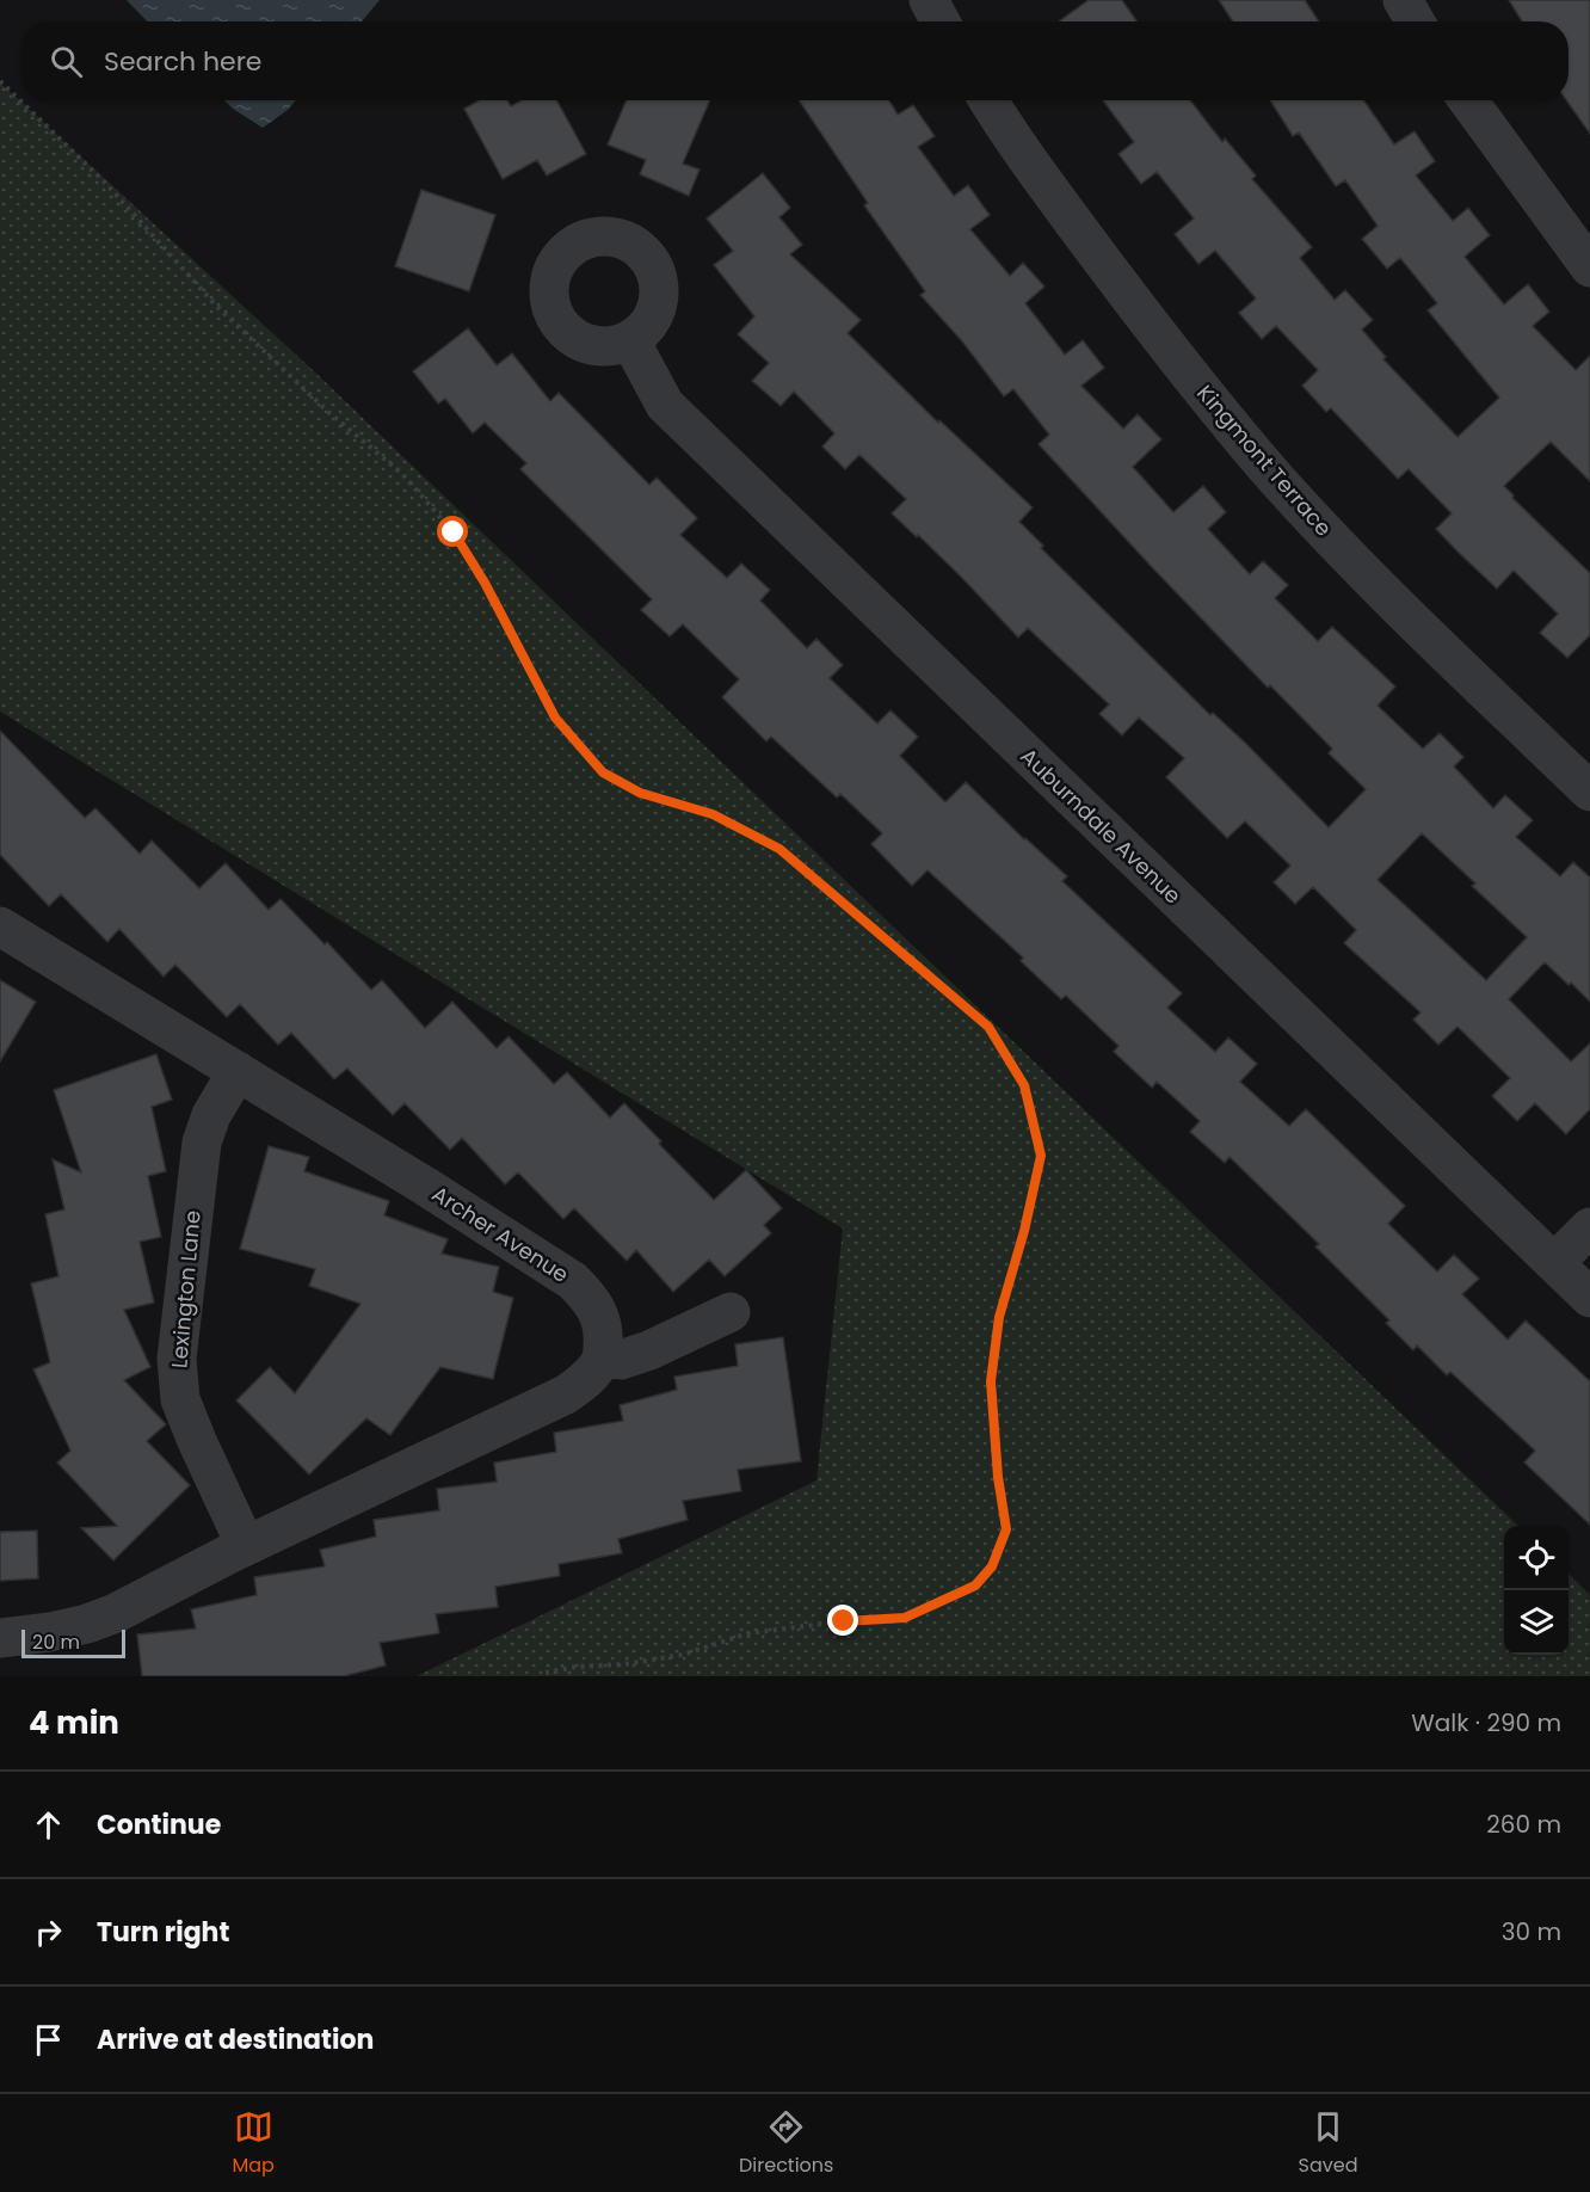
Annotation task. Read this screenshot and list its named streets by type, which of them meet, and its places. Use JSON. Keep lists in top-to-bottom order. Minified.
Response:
{"streets":{"street":["Kingmont Terrace","Auburndale Avenue","Archer Avenue","Lexington Lane"]},"crossings":[["Archer Avenue","Lexington Lane"]],"scale_bar":"20 m","page":{"search":"Search here","scale":"20 m","heading":["4 min","Walk · 290 m"],"list":[["Continue","260 m"],["Turn right","30 m"],"Arrive at destination"],"nav":["Map","Directions","Saved"]}}
